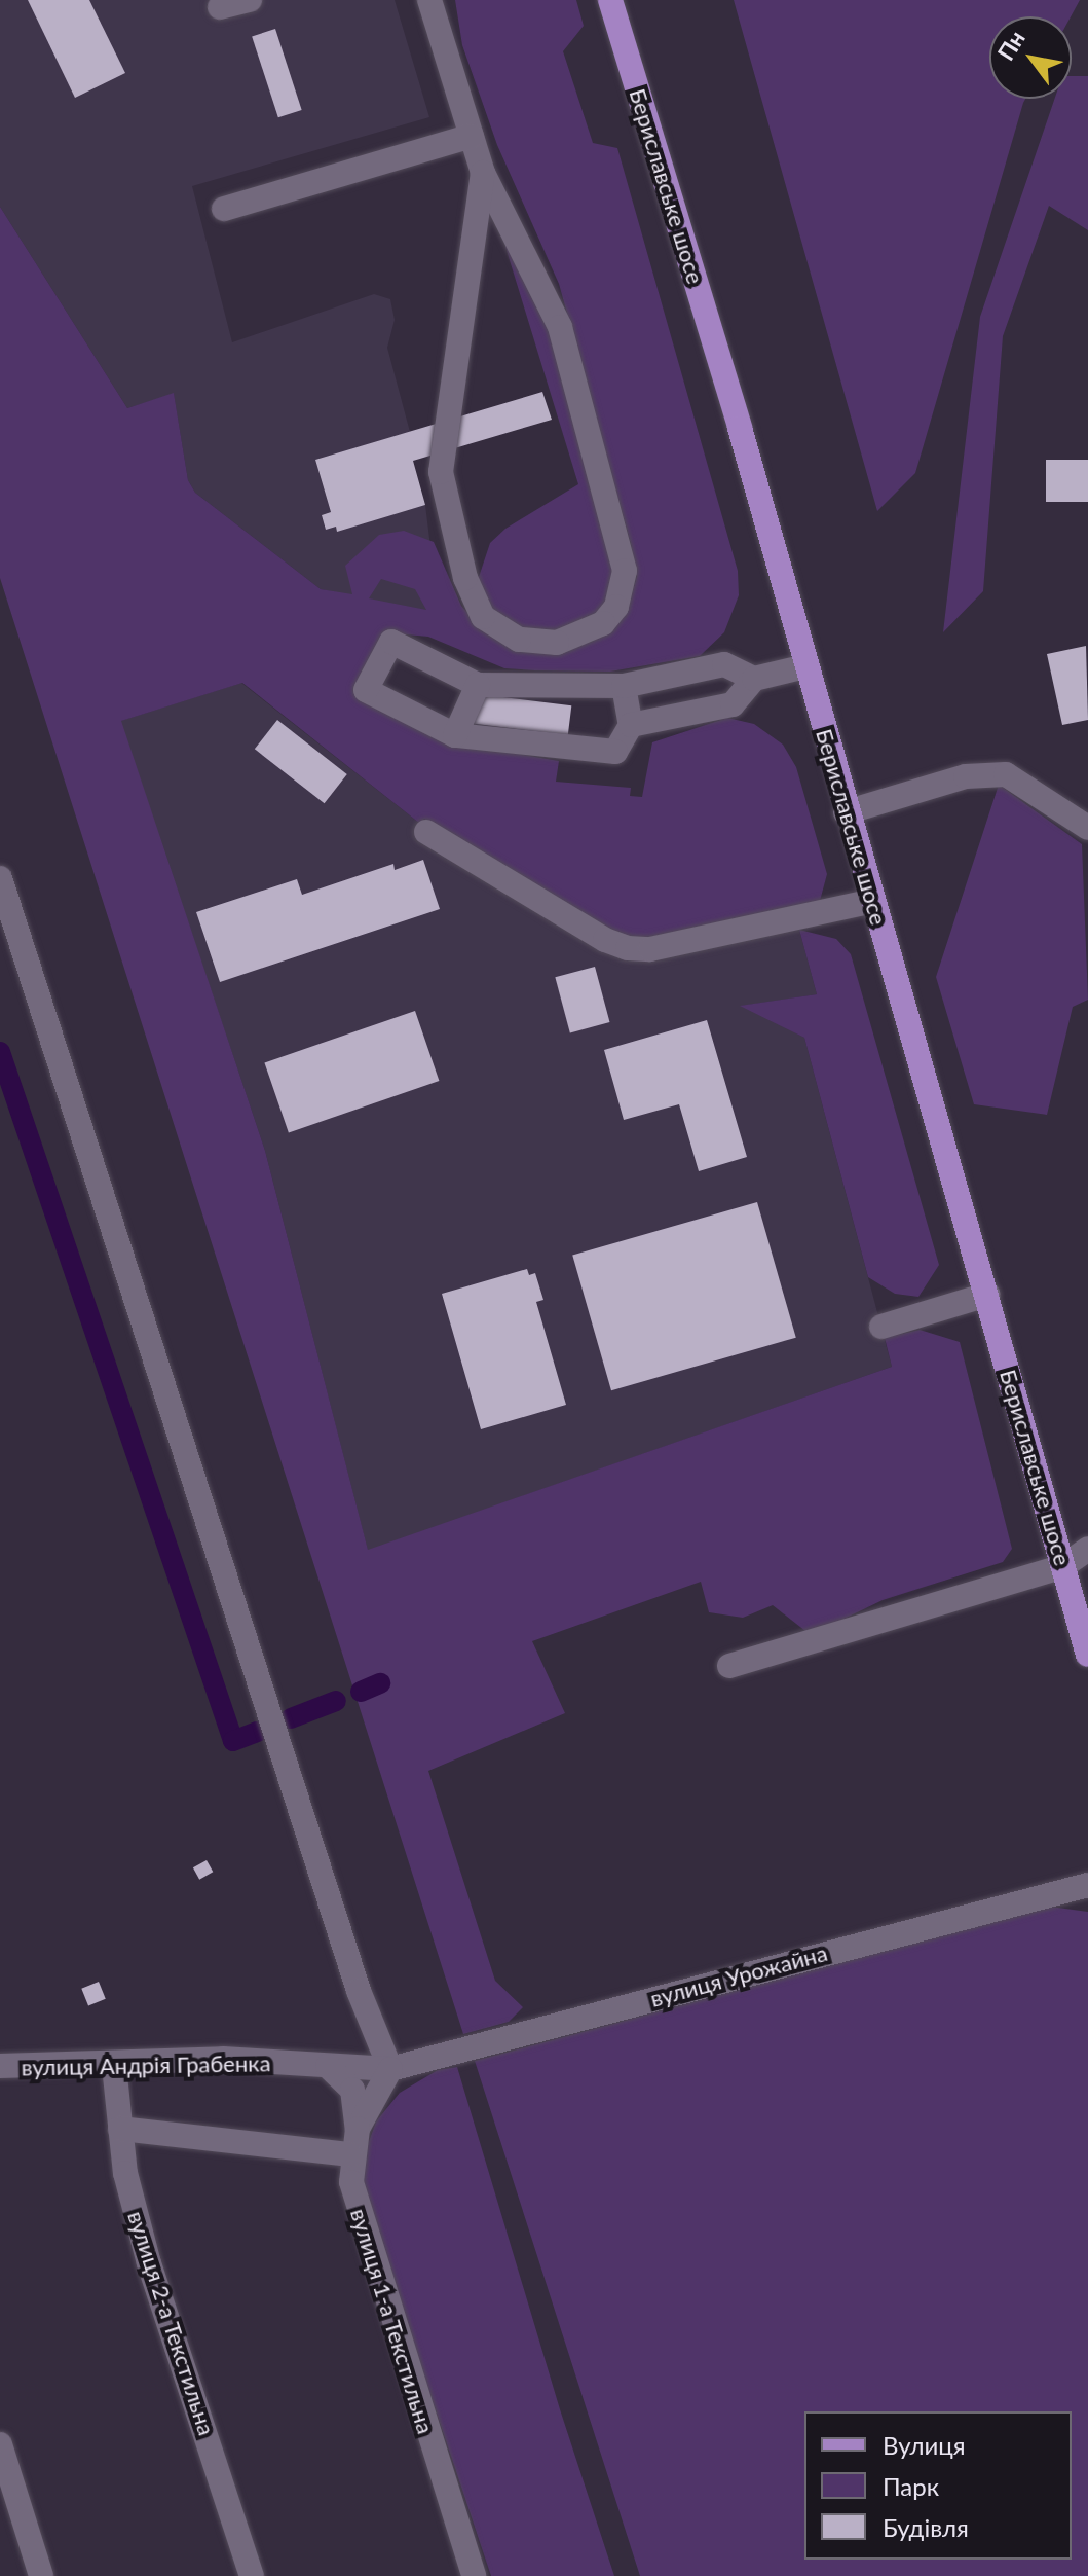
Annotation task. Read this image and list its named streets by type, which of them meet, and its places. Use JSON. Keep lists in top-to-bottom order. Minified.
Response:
{"streets":{"main road":["Бериславське шосе"],"street":["вулиця Урожайна","вулиця Андрія Грабенка","вулиця 1-а Текстильна","вулиця 2-а Текстильна"]},"crossings":[["вулиця Урожайна","вулиця Андрія Грабенка"],["вулиця Урожайна","вулиця 1-а Текстильна"],["вулиця Андрія Грабенка","вулиця 1-а Текстильна"],["вулиця Андрія Грабенка","вулиця 2-а Текстильна"]],"legend":["Вулиця","Парк","Будівля"],"north":"top left"}
